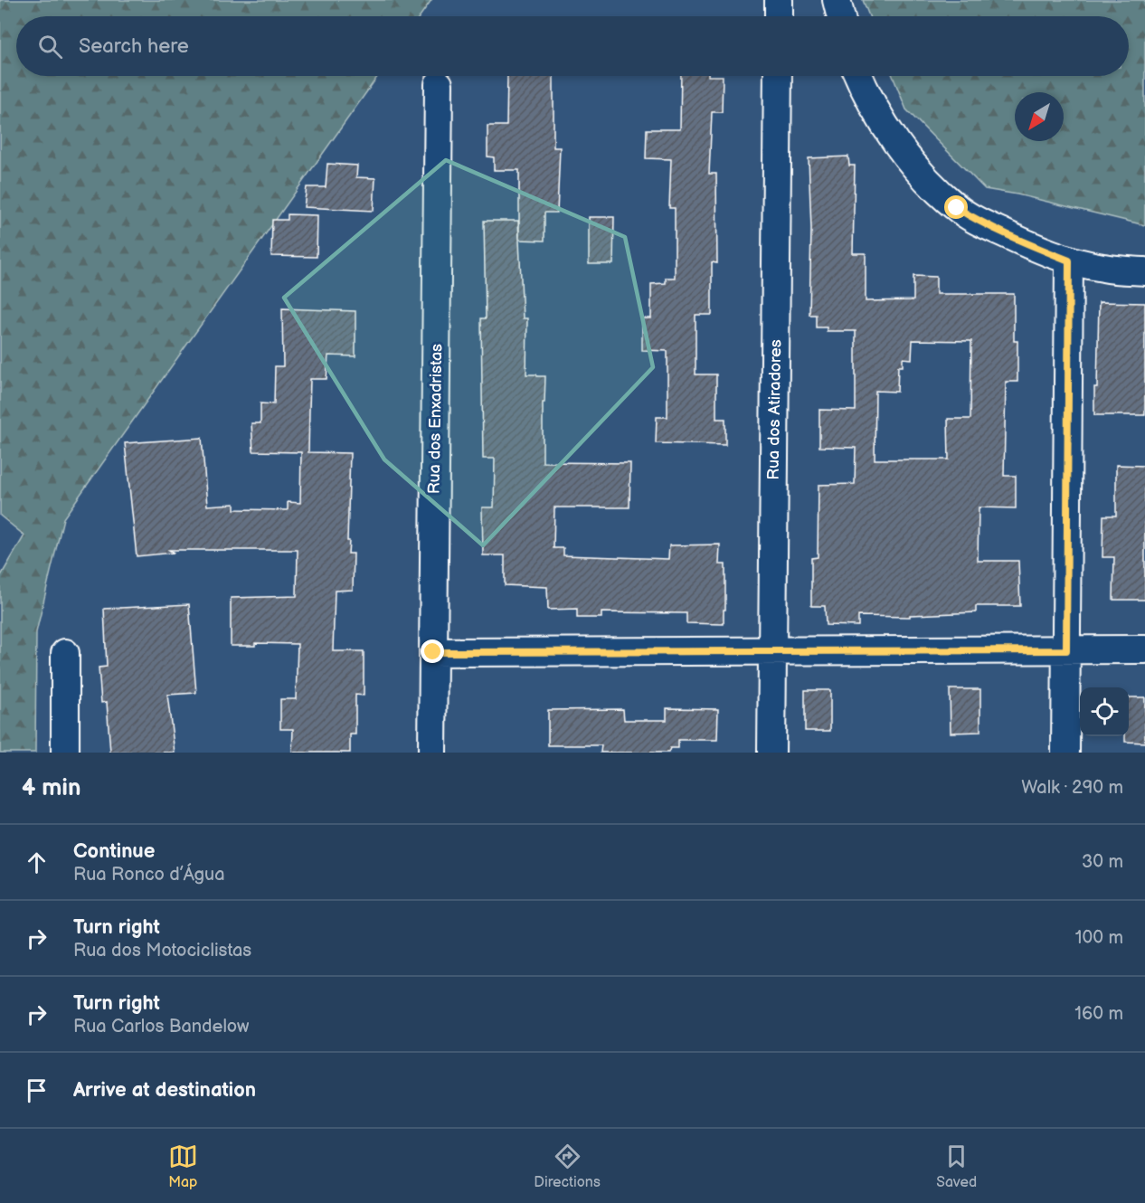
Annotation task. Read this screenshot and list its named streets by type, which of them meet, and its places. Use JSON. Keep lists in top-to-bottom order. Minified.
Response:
{"streets":{"street":["Rua dos Atiradores","Rua dos Enxadristas"]},"north":"bottom left","page":{"search":"Search here","heading":["4 min","Walk · 290 m"],"list":[["Continue","Rua Ronco d’Água","30 m"],["Turn right","Rua dos Motociclistas","100 m"],["Turn right","Rua Carlos Bandelow","160 m"],"Arrive at destination"],"nav":["Map","Directions","Saved"]}}
